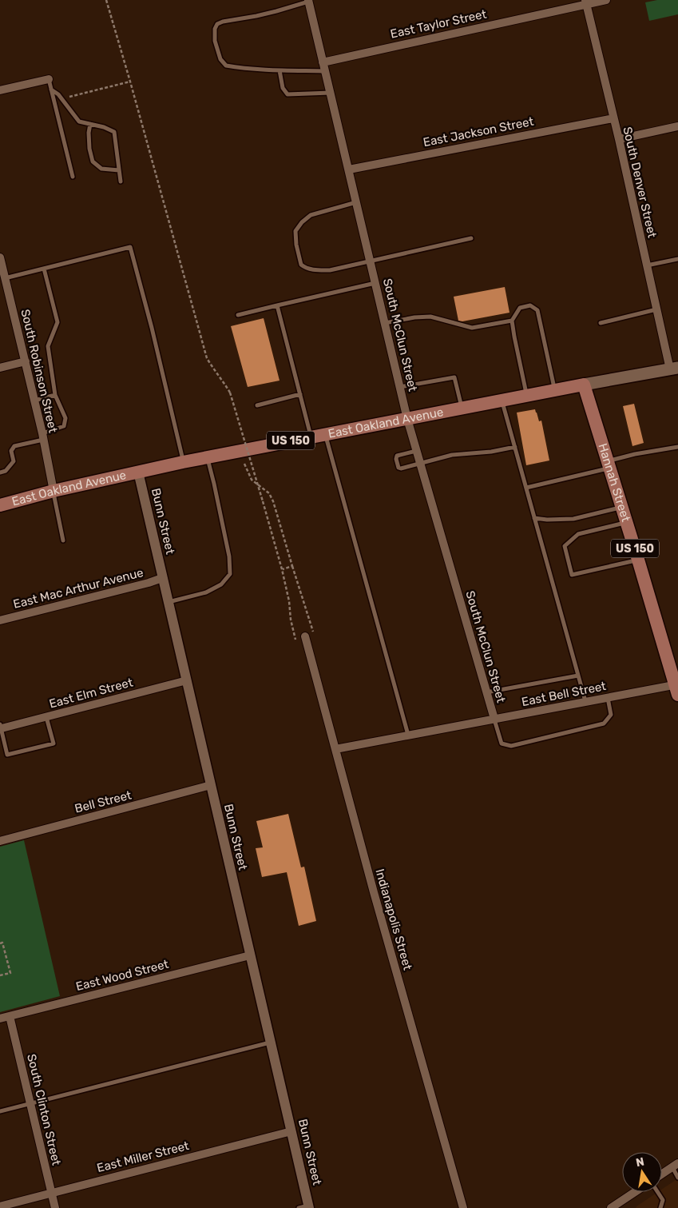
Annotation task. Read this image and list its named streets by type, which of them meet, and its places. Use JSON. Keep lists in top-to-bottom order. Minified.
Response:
{"streets":{"main road":["East Oakland Avenue","US 150","Hannah Street"],"street":["East Taylor Street","East Jackson Street","South Denver Street","South McClun Street","South Robinson Street","Bunn Street","East Mac Arthur Avenue","East Elm Street","East Bell Street","Bell Street","Indianapolis Street","East Wood Street","South Clinton Street","East Miller Street"]},"crossings":[["East Taylor Street","South Denver Street"],["East Taylor Street","South McClun Street"],["East Jackson Street","South Denver Street"],["East Jackson Street","South McClun Street"],["South Denver Street","East Oakland Avenue"],["South McClun Street","East Oakland Avenue"],["South McClun Street","East Bell Street"],["South Robinson Street","East Oakland Avenue"],["East Oakland Avenue","Hannah Street"],["East Oakland Avenue","Bunn Street"],["Hannah Street","East Bell Street"],["Bunn Street","East Mac Arthur Avenue"],["Bunn Street","East Elm Street"],["Bunn Street","Bell Street"],["Bunn Street","East Wood Street"],["Bunn Street","East Miller Street"],["East Bell Street","Indianapolis Street"],["East Wood Street","South Clinton Street"],["South Clinton Street","East Miller Street"]],"north":"top"}
